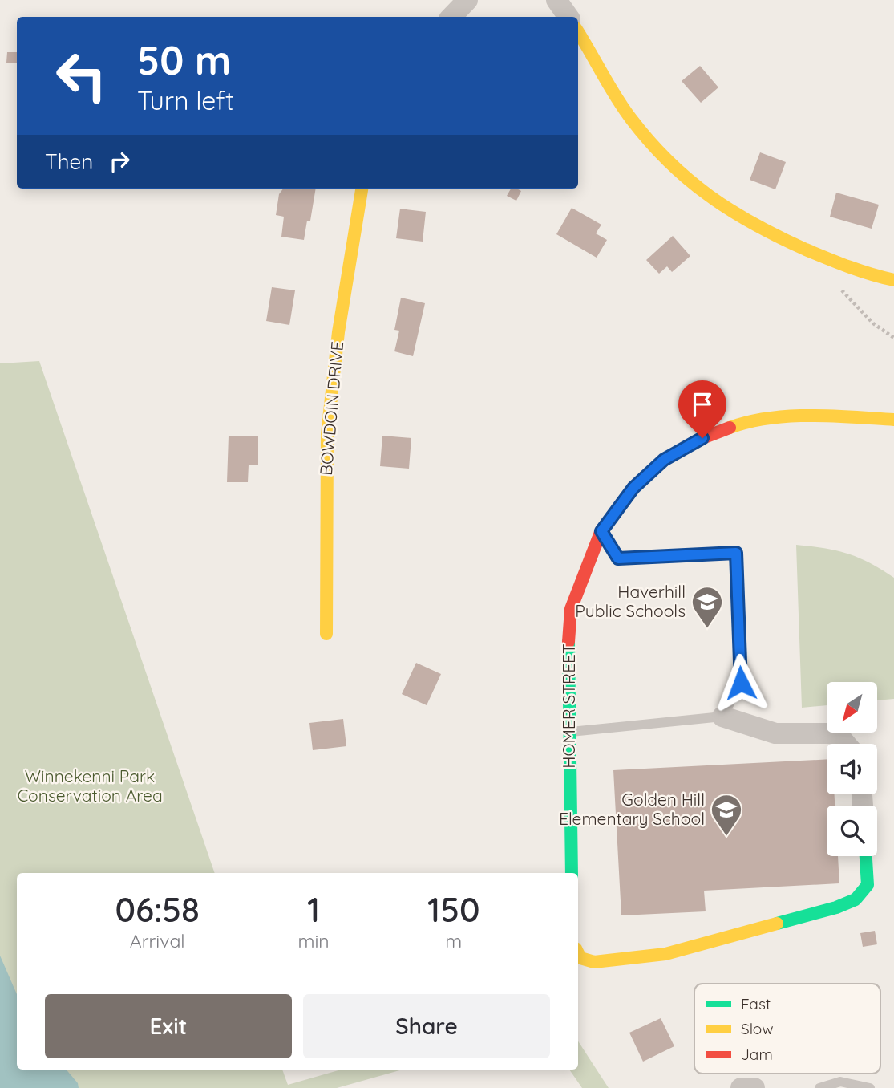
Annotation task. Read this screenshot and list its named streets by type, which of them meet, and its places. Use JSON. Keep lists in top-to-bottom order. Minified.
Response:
{"streets":{"street":["BOWDOIN DRIVE","HOMER STREET"]},"parks":["Winnekenni Park Conservation Area"],"places":{"school or university":["Haverhill Public Schools","Golden Hill Elementary School"]},"legend":["Fast","Slow","Jam"],"north":"bottom left","page":{"turn":["50 m","Turn left"],"then":"Then","eta":["06:58","Arrival","1","min","150","m"],"buttons":["Exit","Share"]}}
